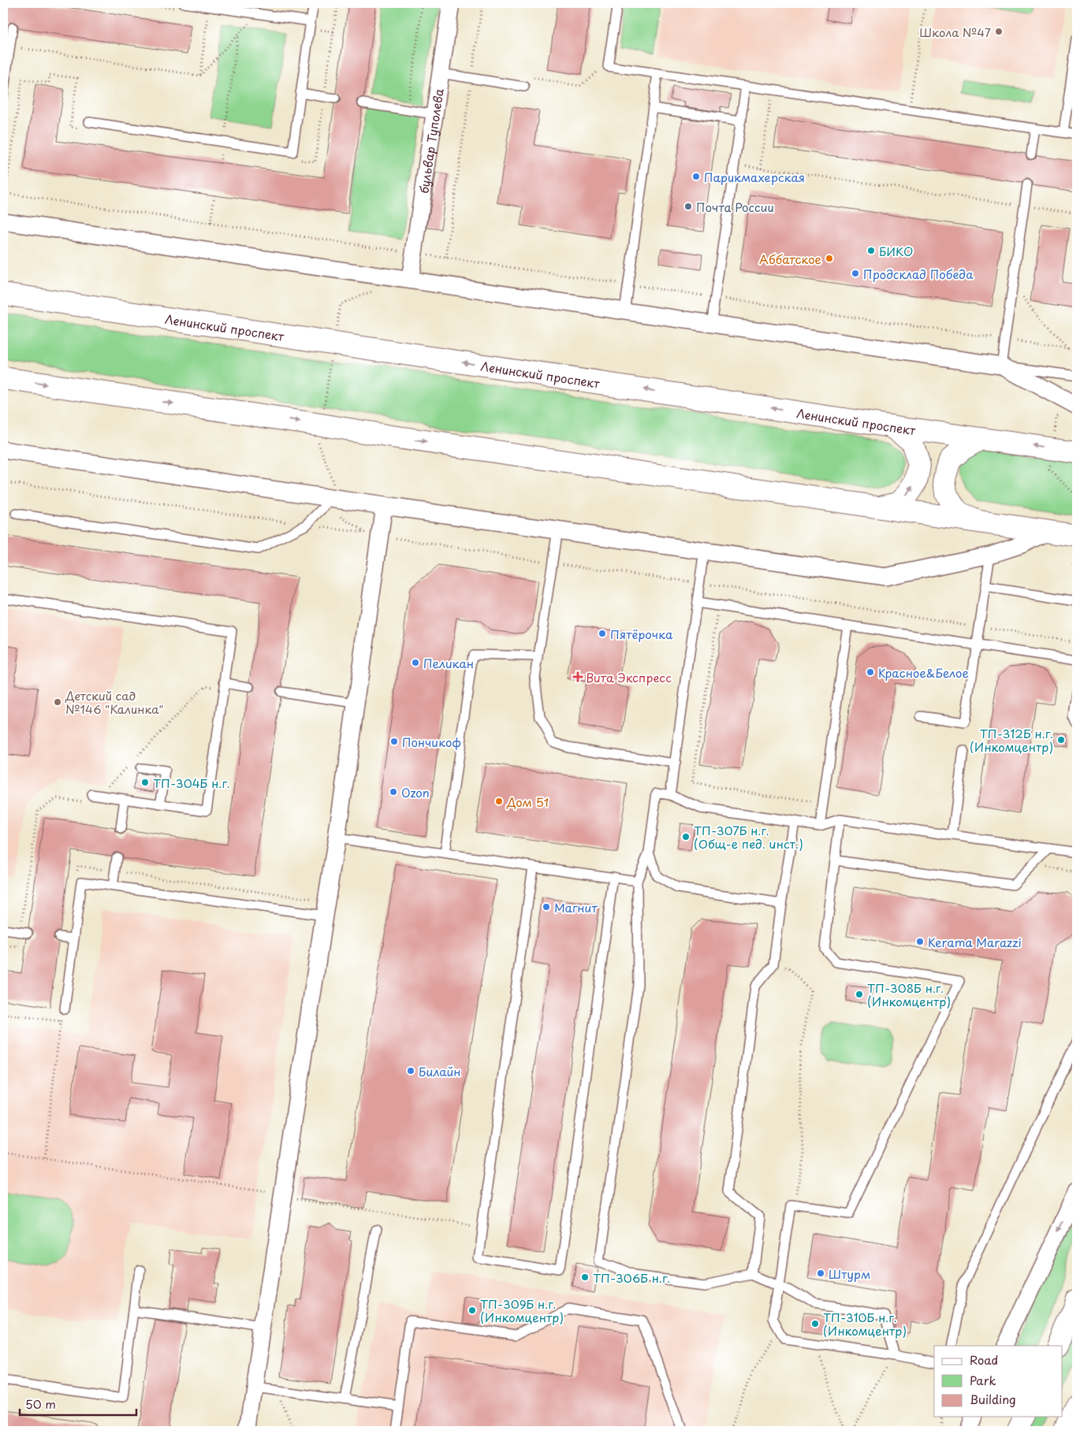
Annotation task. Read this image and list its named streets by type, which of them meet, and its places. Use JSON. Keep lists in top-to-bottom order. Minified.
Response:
{"streets":{"main road":["Ленинский проспект"],"street":["бульвар Туполева"]},"places":{"other":["Школа №47","Парикмахерская","Почта России","БИКО","Аббатское","Продсклад Победа","Пятёрочка","Пеликан","Красное&Белое","Детский сад №146 \"Калинка\"","ТП-312Б н.г. (Инкомцентр)","Пончикоф","ТП-304Б н.г.","Ozon","Дом 51","ТП-307Б н.г. (Общ-е пед. инст.)","Магнит","Kerama Marazzi","ТП-308Б н.г. (Инкомцентр)","Билайн","Штурм","ТП-306Б н.г.","ТП-309Б н.г. (Инкомцентр)","ТП-310Б н.г. (Инкомцентр)"],"health":["Вита Экспресс"]},"legend":["Road","Park","Building"],"scale_bar":"50 m"}
